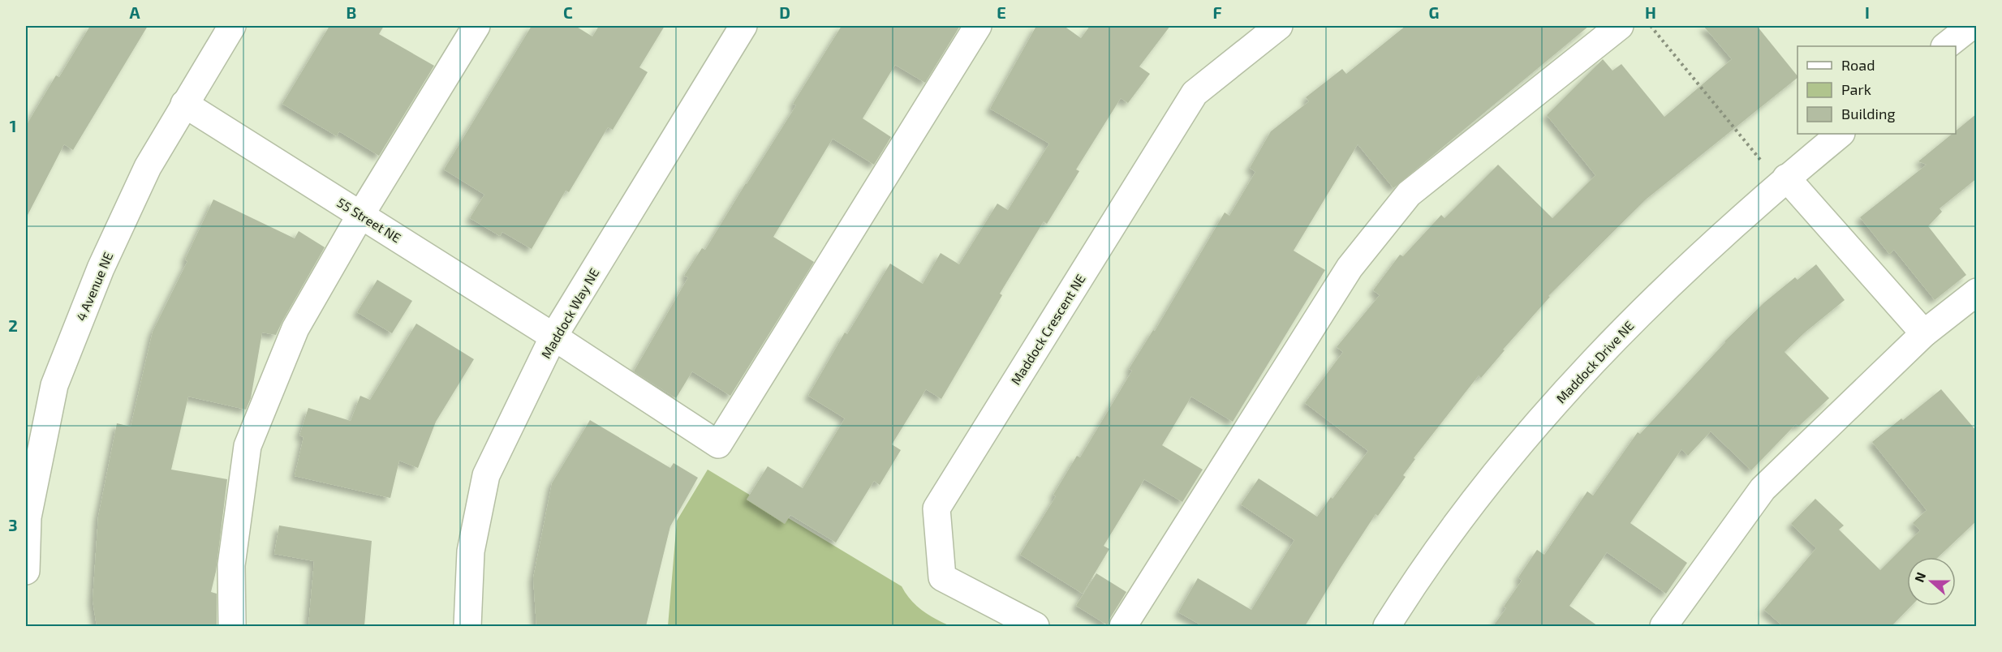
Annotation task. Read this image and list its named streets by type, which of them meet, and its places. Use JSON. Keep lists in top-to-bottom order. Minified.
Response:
{"streets":{"street":["55 Street NE","4 Avenue NE","Maddock Way NE","Maddock Crescent NE","Maddock Drive NE"]},"crossings":[["55 Street NE","4 Avenue NE"],["55 Street NE","Maddock Way NE"]],"legend":["Road","Park","Building"],"north":"left","grid":{"columns":["A","B","C","D","E","F","G","H","I"],"rows":["1","2","3"]}}
